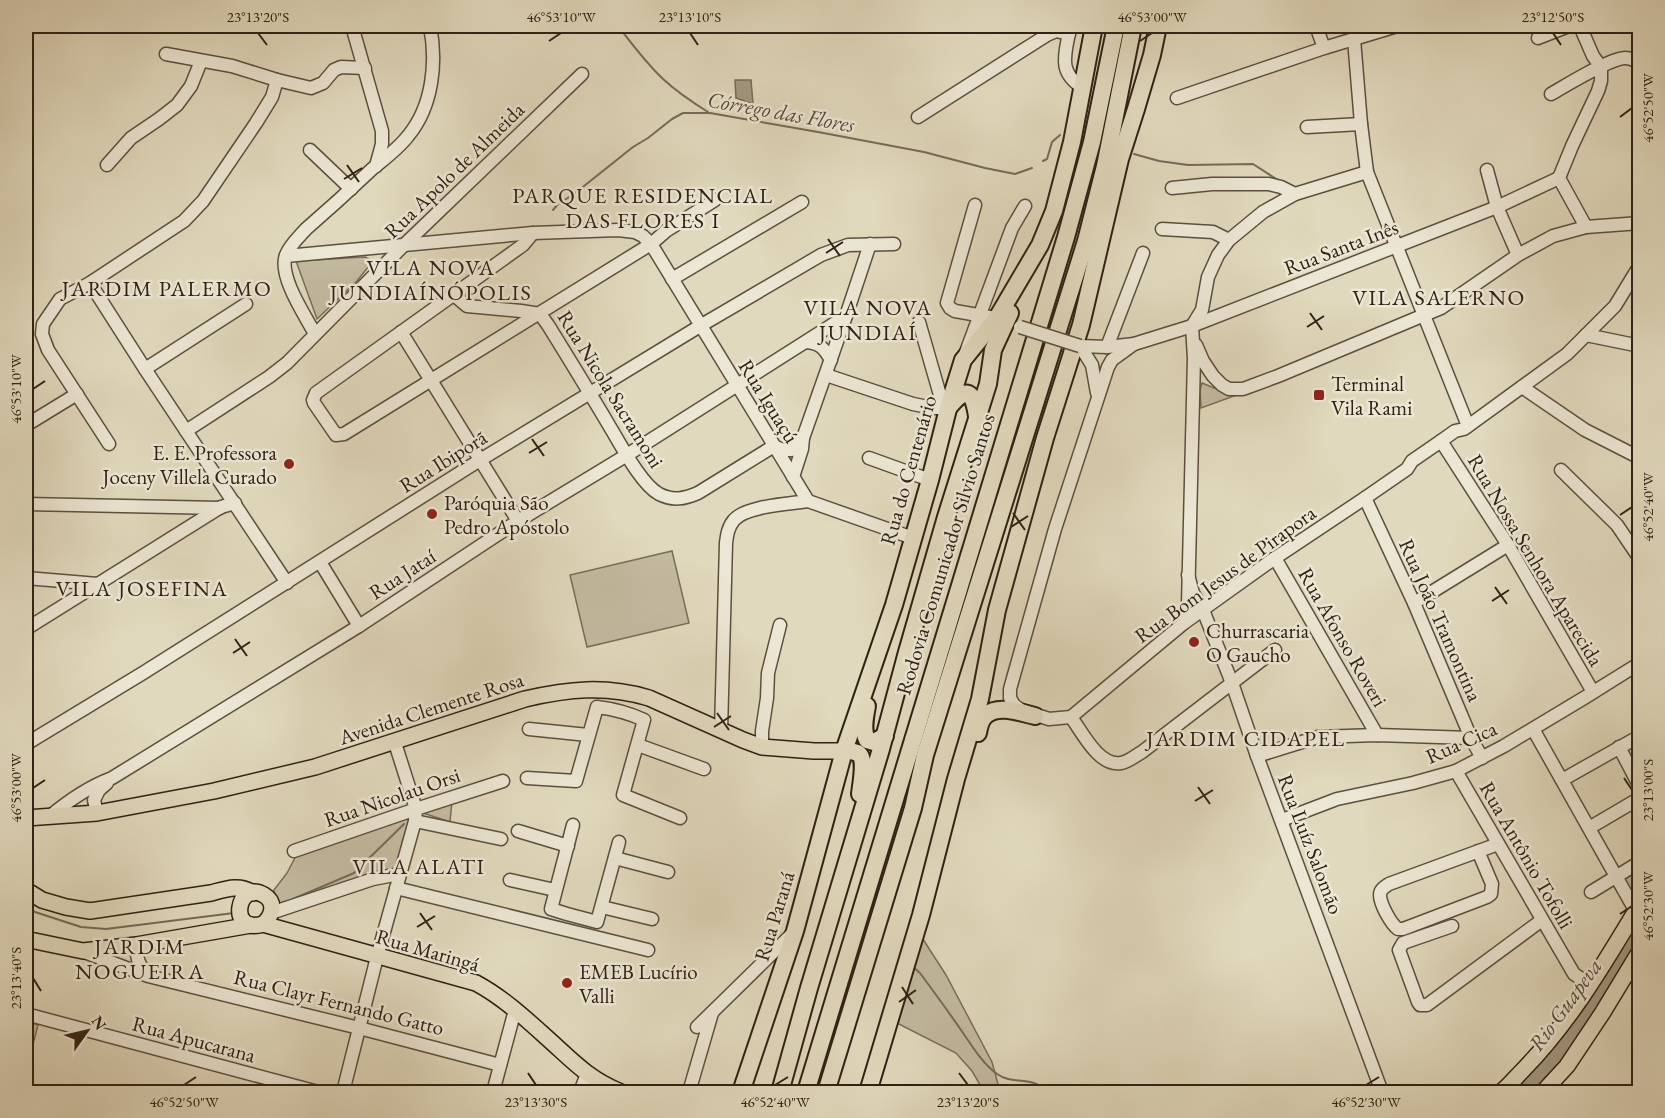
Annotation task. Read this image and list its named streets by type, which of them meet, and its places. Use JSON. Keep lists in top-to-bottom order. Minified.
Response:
{"streets":{"highway":["Rua do Centenário","Rodovia Comunicador Silvio Santos","Rua Paraná"],"main road":["Avenida Clemente Rosa","Rua Maringá","Rua Clayr Fernando Gatto"],"street":["Rua Apolo de Almeida","Rua Santa Inês","Rua Nicola Sacramoni","Rua Iguaçú","Rua Ibiporã","Rua Nossa Senhora Aparecida","Rua Jataí","Rua Bom Jesus de Pirapora","Rua João Tramontina","Rua Afonso Roveri","Rua Cica","Rua Nicolau Orsi","Rua Luíz Salomão","Rua Antônio Tofolli","Rua Apucarana"]},"crossings":[["Rua Nicola Sacramoni","Rua Iguaçú"],["Rua Nicola Sacramoni","Rua Ibiporã"],["Rua Nicola Sacramoni","Rua Jataí"],["Rua Iguaçú","Rua Ibiporã"],["Rua Iguaçú","Rua Jataí"],["Rua do Centenário","Avenida Clemente Rosa"],["Rua do Centenário","Rua Paraná"],["Rua Nossa Senhora Aparecida","Rua Bom Jesus de Pirapora"],["Rua Nossa Senhora Aparecida","Rua Cica"],["Rua Jataí","Avenida Clemente Rosa"],["Rua Bom Jesus de Pirapora","Rua João Tramontina"],["Rua Bom Jesus de Pirapora","Rua Afonso Roveri"],["Rua Bom Jesus de Pirapora","Rua Luíz Salomão"],["Rua João Tramontina","Rua Cica"],["Avenida Clemente Rosa","Rua Paraná"],["Rua Cica","Rua Luíz Salomão"],["Rua Cica","Rua Antônio Tofolli"]],"districts":["PARQUE RESIDENCIAL DAS FLORES I","VILA NOVA JUNDIAÍNÓPOLIS","JARDIM PALERMO","VILA SALERNO","VILA NOVA JUNDIAÍ","VILA JOSEFINA","JARDIM CIDAPEL","VILA ALATI","JARDIM NOGUEIRA"],"water":["Córrego das Flores","Rio Guapeva"],"places":{"transit":["Terminal Vila Rami"],"other":["E. E. Professora Joceny Villela Curado","Paróquia São Pedro Apóstolo","Churrascaria O Gaucho","EMEB Lucírio Valli"]},"north":"top right","coordinates":["23°13'20\"S","46°53'10\"W","23°13'10\"S","46°53'00\"W","23°12'50\"S","46°52'50\"W","46°52'40\"W","23°13'00\"S","46°52'30\"W","23°13'40\"S","23°13'30\"S"]}
